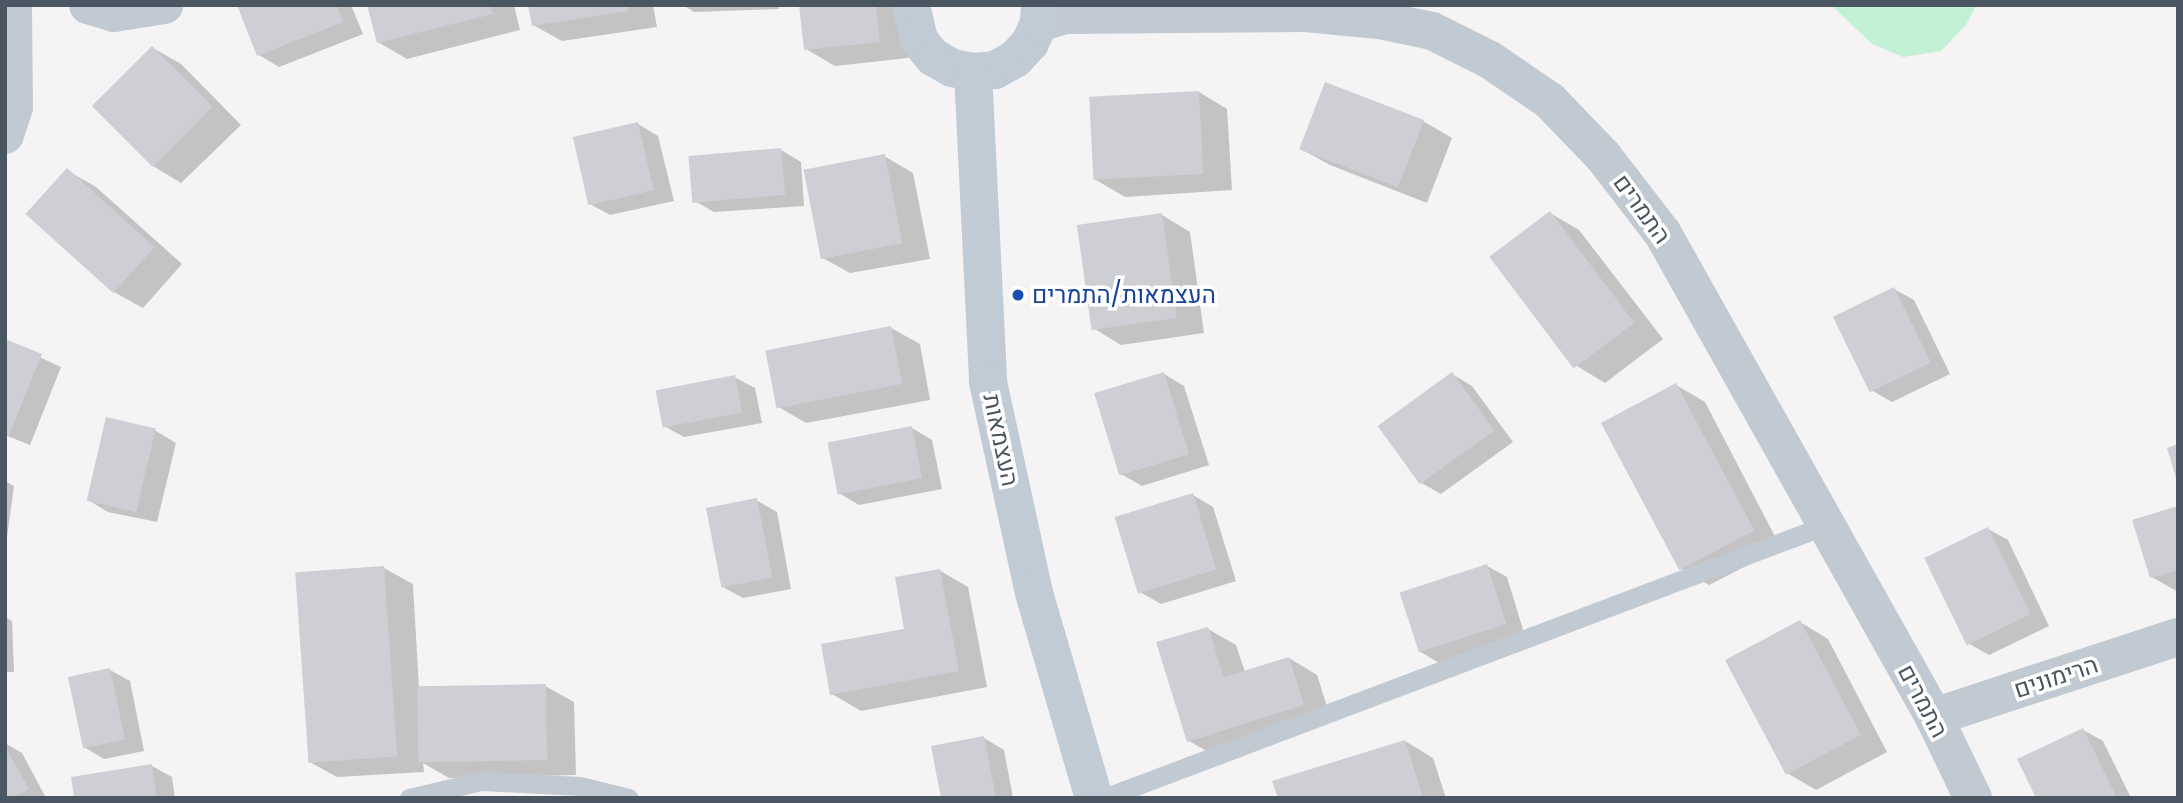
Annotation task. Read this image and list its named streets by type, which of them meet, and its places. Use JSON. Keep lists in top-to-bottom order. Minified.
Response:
{"streets":{"street":["התמרים","העצמאות","הרימונים"]},"crossings":[["התמרים","הרימונים"]],"places":["העצמאות/התמרים"]}
